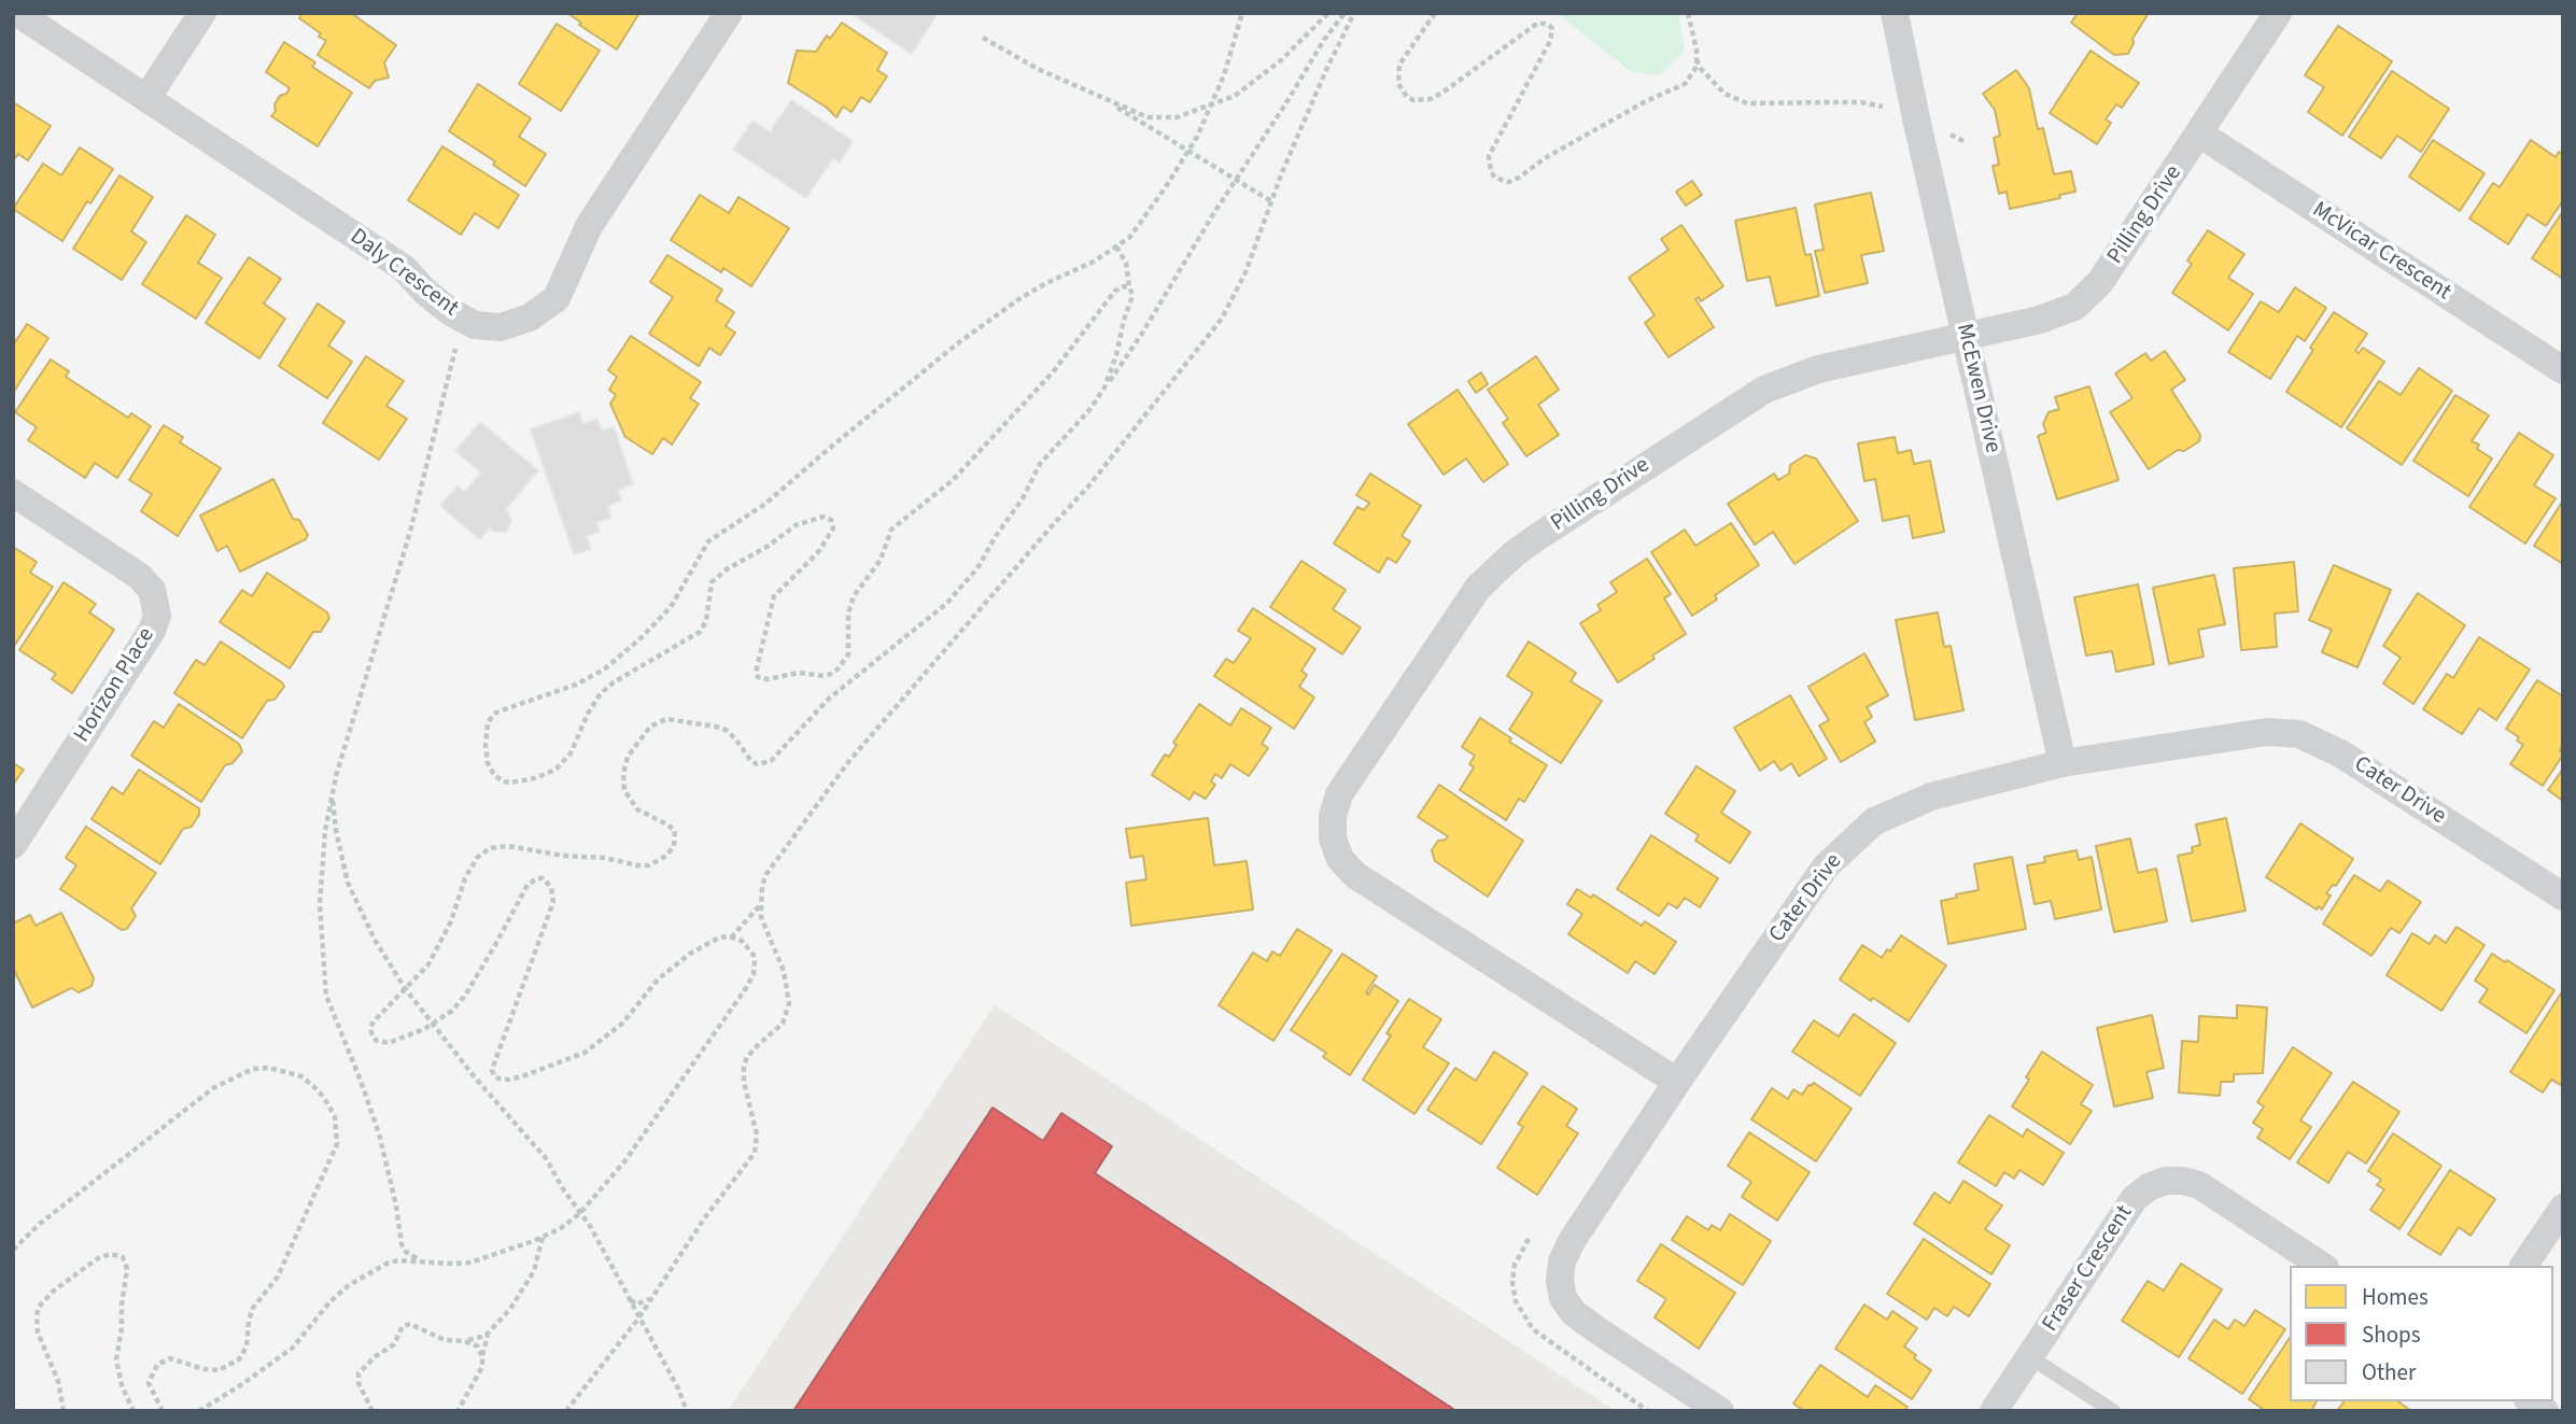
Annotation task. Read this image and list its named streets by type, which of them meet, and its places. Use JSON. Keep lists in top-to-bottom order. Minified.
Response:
{"streets":{"street":["Pilling Drive","McVicar Crescent","Daly Crescent","McEwen Drive","Horizon Place","Cater Drive","Fraser Crescent"]},"crossings":[["Pilling Drive","McVicar Crescent"],["Pilling Drive","McEwen Drive"],["Pilling Drive","Cater Drive"],["McEwen Drive","Cater Drive"]],"legend":["Homes","Shops","Other"]}
